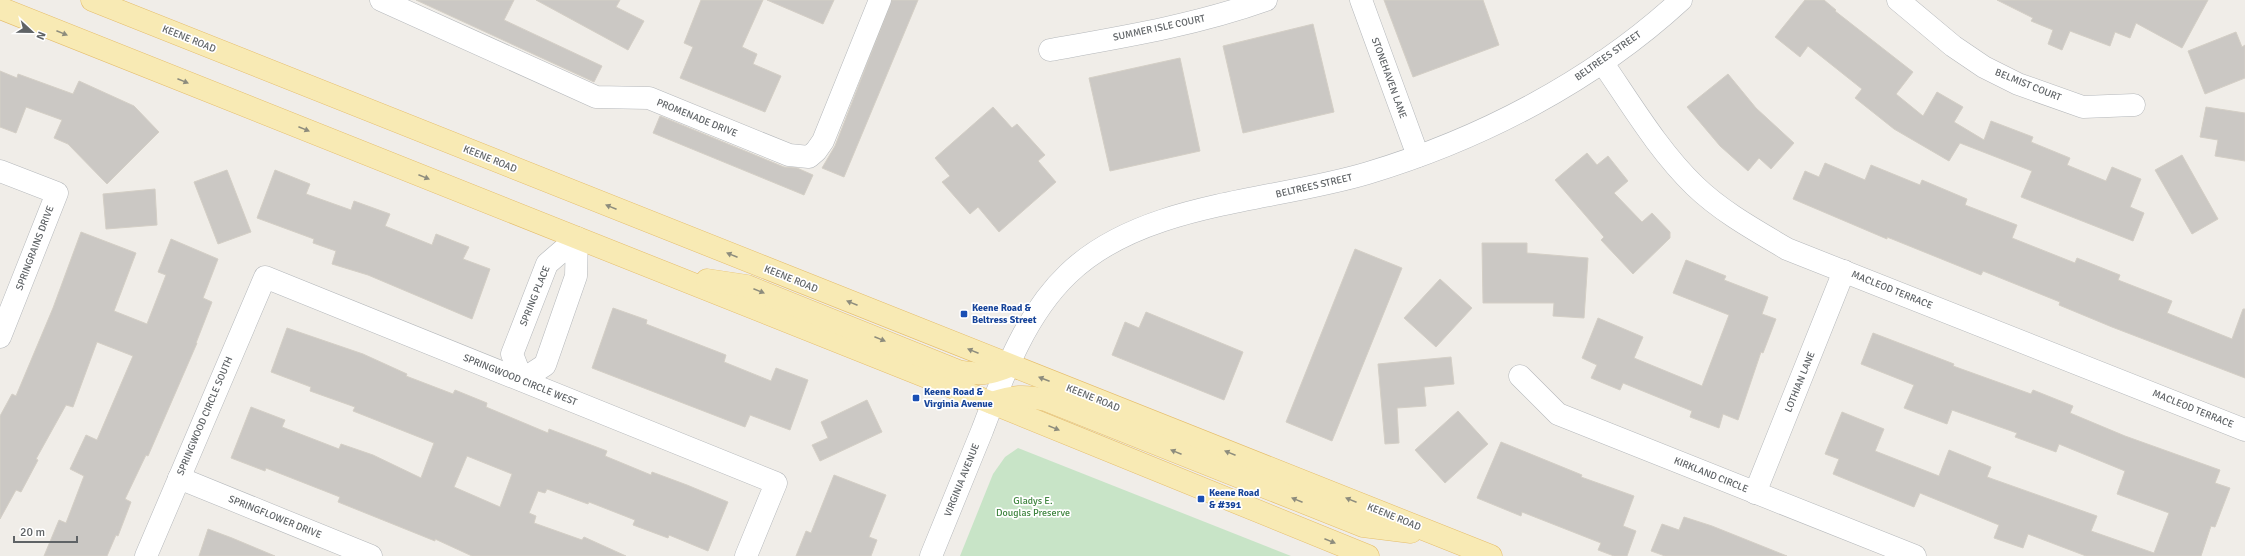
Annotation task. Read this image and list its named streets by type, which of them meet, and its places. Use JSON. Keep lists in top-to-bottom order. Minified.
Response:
{"streets":{"main road":["KEENE ROAD"],"street":["SUMMER ISLE COURT","BELTREES STREET","STONEHAVEN LANE","BELMIST COURT","PROMENADE DRIVE","SPRINGRAINS DRIVE","MACLEOD TERRACE","SPRING PLACE","SPRINGWOOD CIRCLE WEST","LOTHIAN LANE","SPRINGWOOD CIRCLE SOUTH","KIRKLAND CIRCLE","VIRGINIA AVENUE","SPRINGFLOWER DRIVE"]},"crossings":[["KEENE ROAD","BELTREES STREET"],["BELTREES STREET","STONEHAVEN LANE"],["BELTREES STREET","MACLEOD TERRACE"],["BELTREES STREET","VIRGINIA AVENUE"],["MACLEOD TERRACE","LOTHIAN LANE"],["SPRING PLACE","SPRINGWOOD CIRCLE WEST"],["SPRINGWOOD CIRCLE WEST","SPRINGWOOD CIRCLE SOUTH"],["LOTHIAN LANE","KIRKLAND CIRCLE"],["SPRINGWOOD CIRCLE SOUTH","SPRINGFLOWER DRIVE"]],"parks":["Gladys E. Douglas Preserve"],"places":{"transit":["Keene Road & Beltress Street","Keene Road & Virginia Avenue","Keene Road & #391"]},"scale_bar":"20 m","north":"right"}
